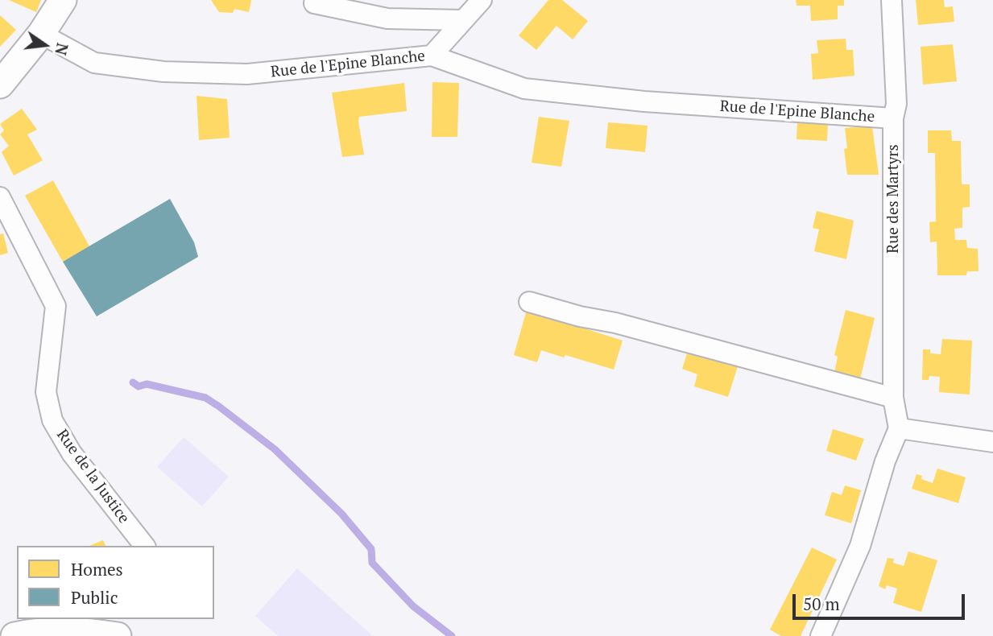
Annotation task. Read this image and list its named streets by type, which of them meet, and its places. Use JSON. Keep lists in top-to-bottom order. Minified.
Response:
{"streets":{"street":["Rue de l'Epine Blanche","Rue des Martyrs","Rue de la Justice"]},"crossings":[["Rue de l'Epine Blanche","Rue des Martyrs"]],"legend":["Homes","Public"],"scale_bar":"50 m","north":"right"}
